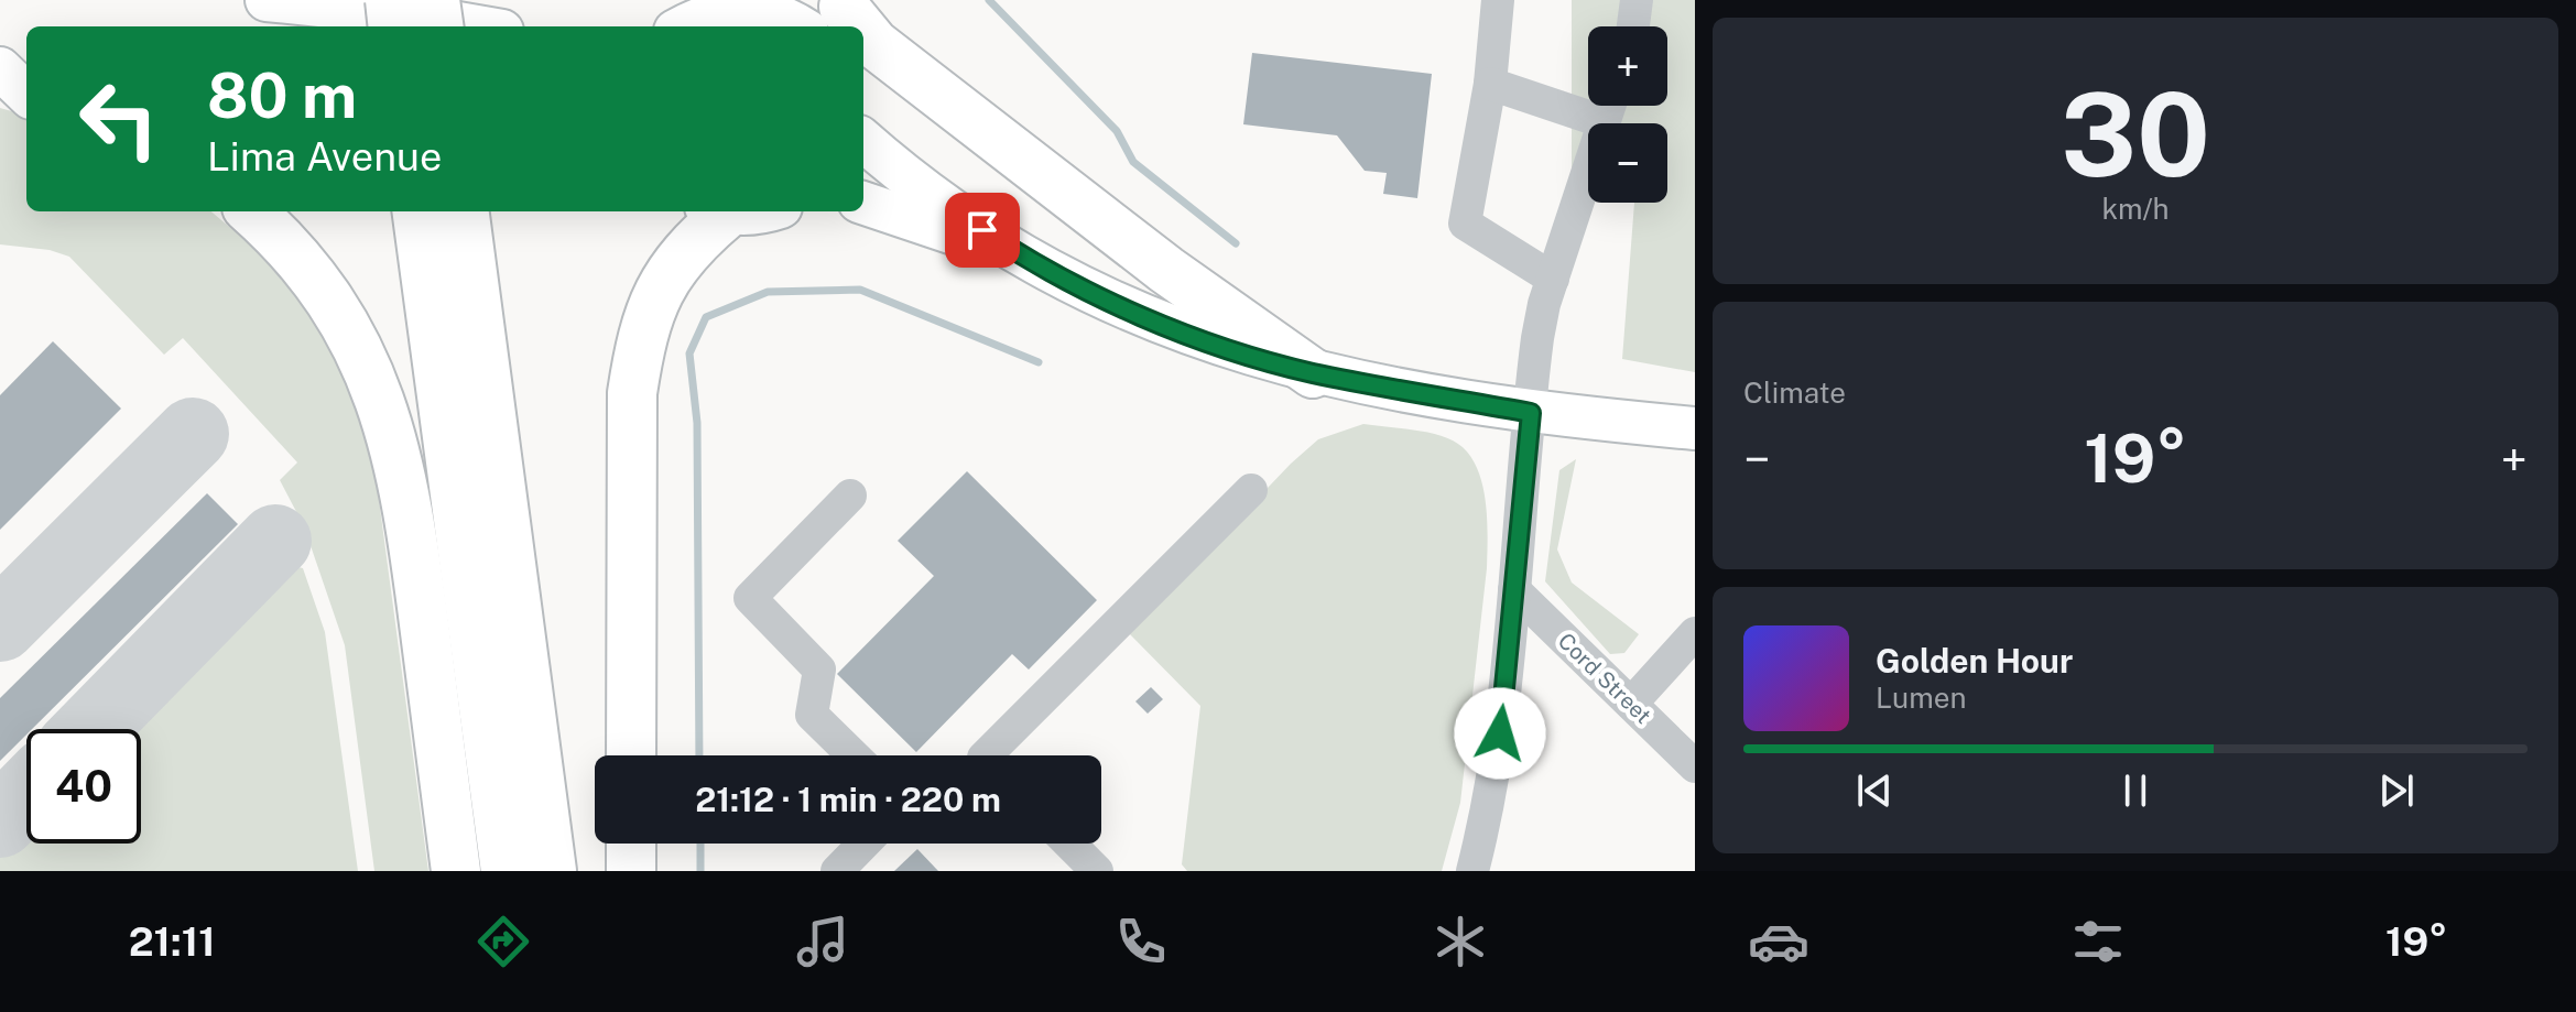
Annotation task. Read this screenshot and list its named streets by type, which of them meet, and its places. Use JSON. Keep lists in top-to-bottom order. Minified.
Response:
{"streets":{"street":["Cord Street"]},"page":{"tile":[["30","km/h"],"Climate"],"map_buttons":["+","−"],"turn":["80 m","Lima Avenue"],"heat":["−","19°","+"],"song":["Golden Hour","Lumen"],"limit":"40","trip":"21:12 · 1 min · 220 m","tabs":["21:11","19°"]}}
